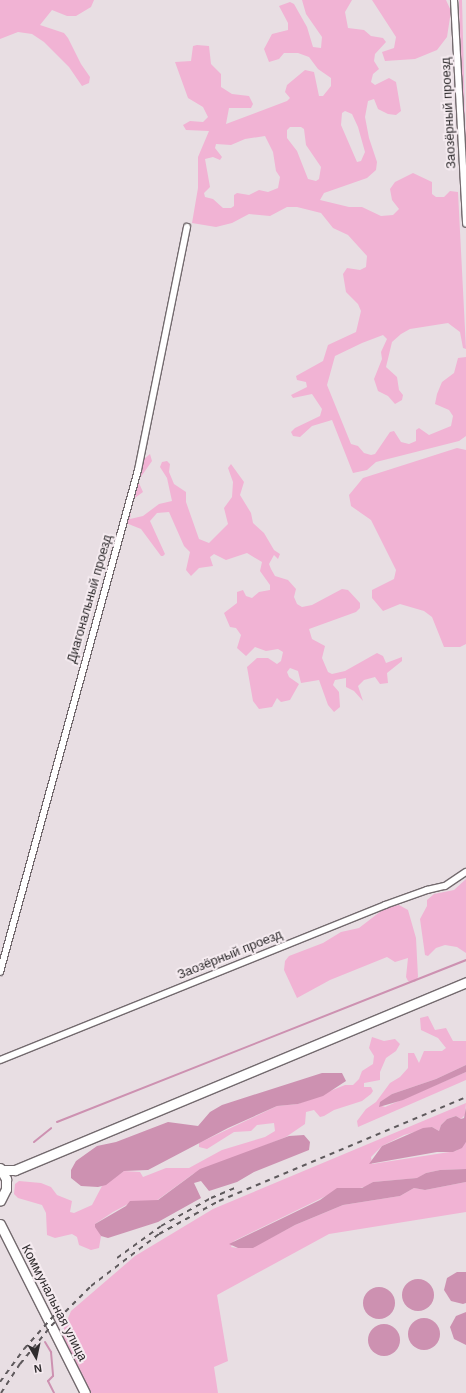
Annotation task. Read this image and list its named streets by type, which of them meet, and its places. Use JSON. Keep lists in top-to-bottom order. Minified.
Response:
{"streets":{"main road":["Коммунальная улица"],"street":["Заозёрный проезд","Диагональный проезд"]},"north":"bottom"}
